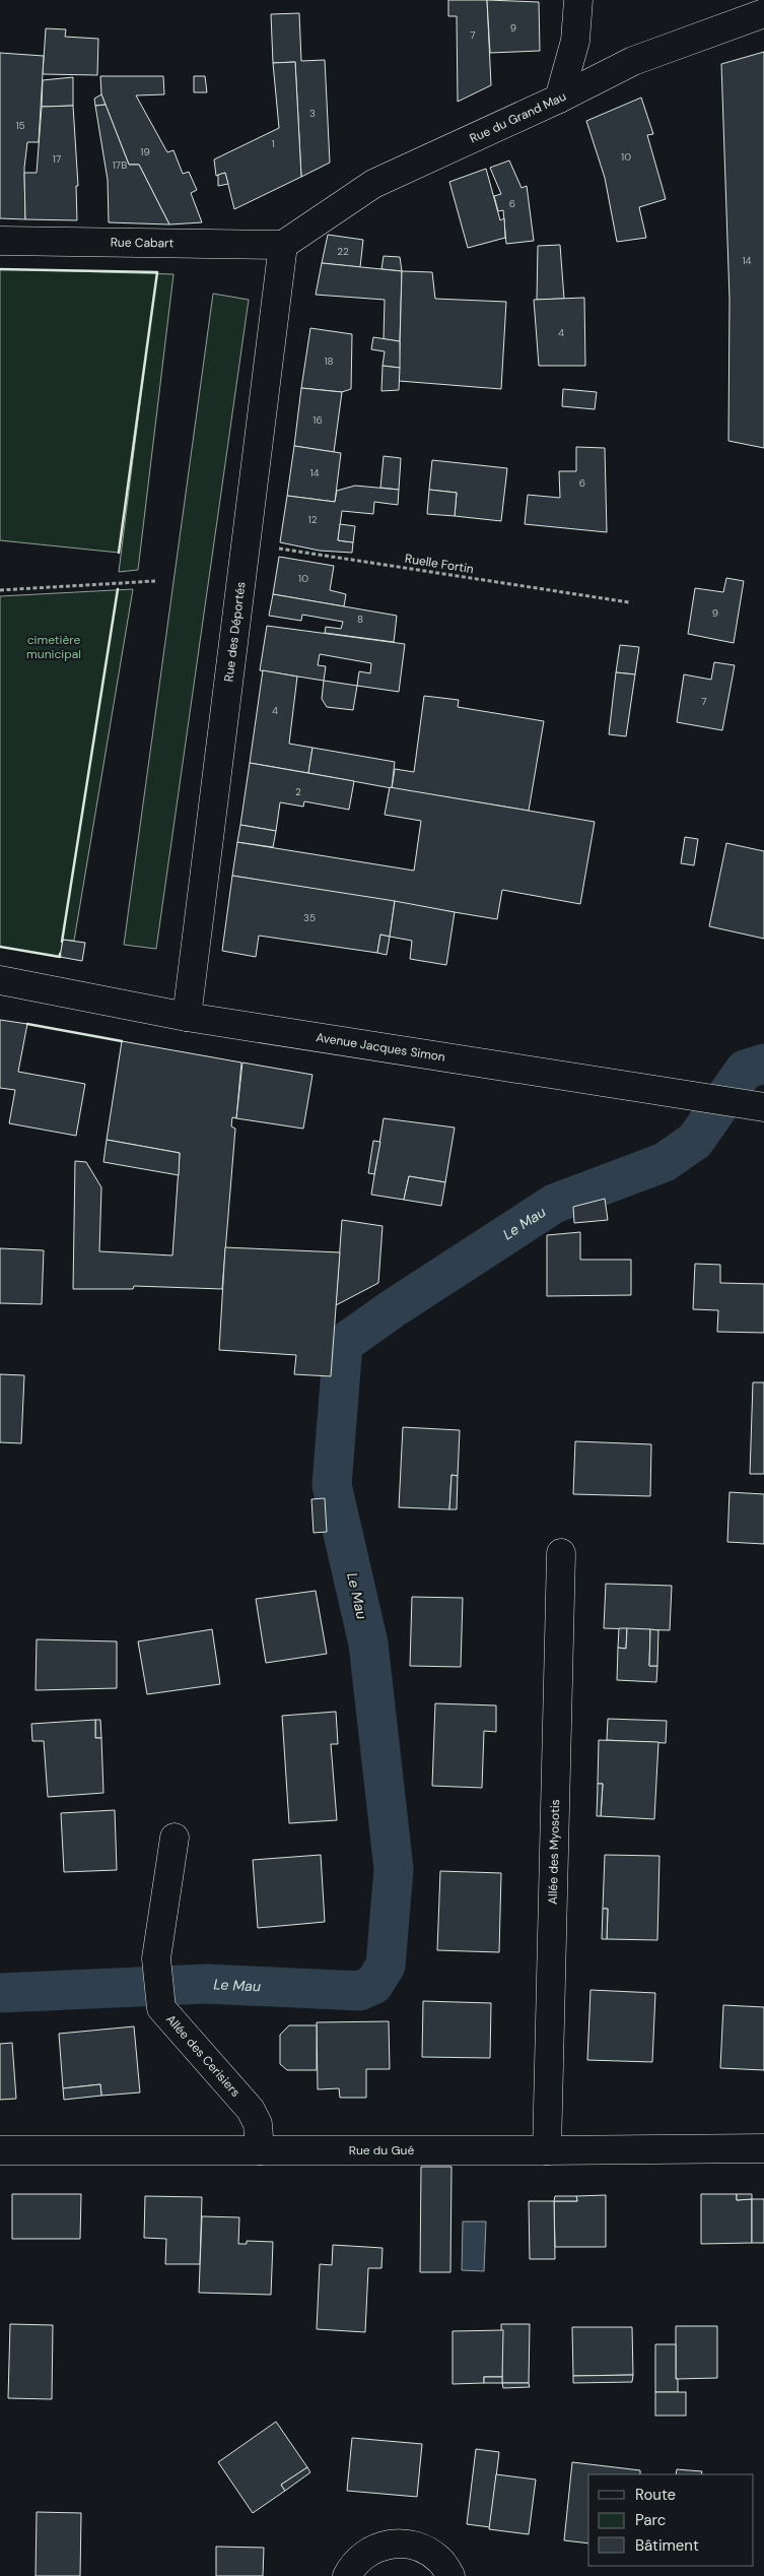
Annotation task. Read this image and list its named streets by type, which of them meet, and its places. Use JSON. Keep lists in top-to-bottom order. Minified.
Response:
{"streets":{"street":["Rue du Grand Mau","Rue Cabart","Rue des Déportés","Avenue Jacques Simon","Allée des Myosotis","Allée des Cerisiers","Rue du Gué"],"path":["Ruelle Fortin"]},"crossings":[["Rue du Grand Mau","Rue Cabart"],["Rue du Grand Mau","Rue des Déportés"],["Rue Cabart","Rue des Déportés"],["Ruelle Fortin","Rue des Déportés"],["Rue des Déportés","Avenue Jacques Simon"],["Allée des Myosotis","Rue du Gué"],["Allée des Cerisiers","Rue du Gué"]],"water":["Le Mau"],"parks":["cimetière municipal"],"house_numbers":["9","7","3","15","1","19","10","17","17B","6","22","14","4","18","16","14","6","12","10","9","8","7","4","2","35"],"legend":["Route","Parc","Bâtiment"]}
